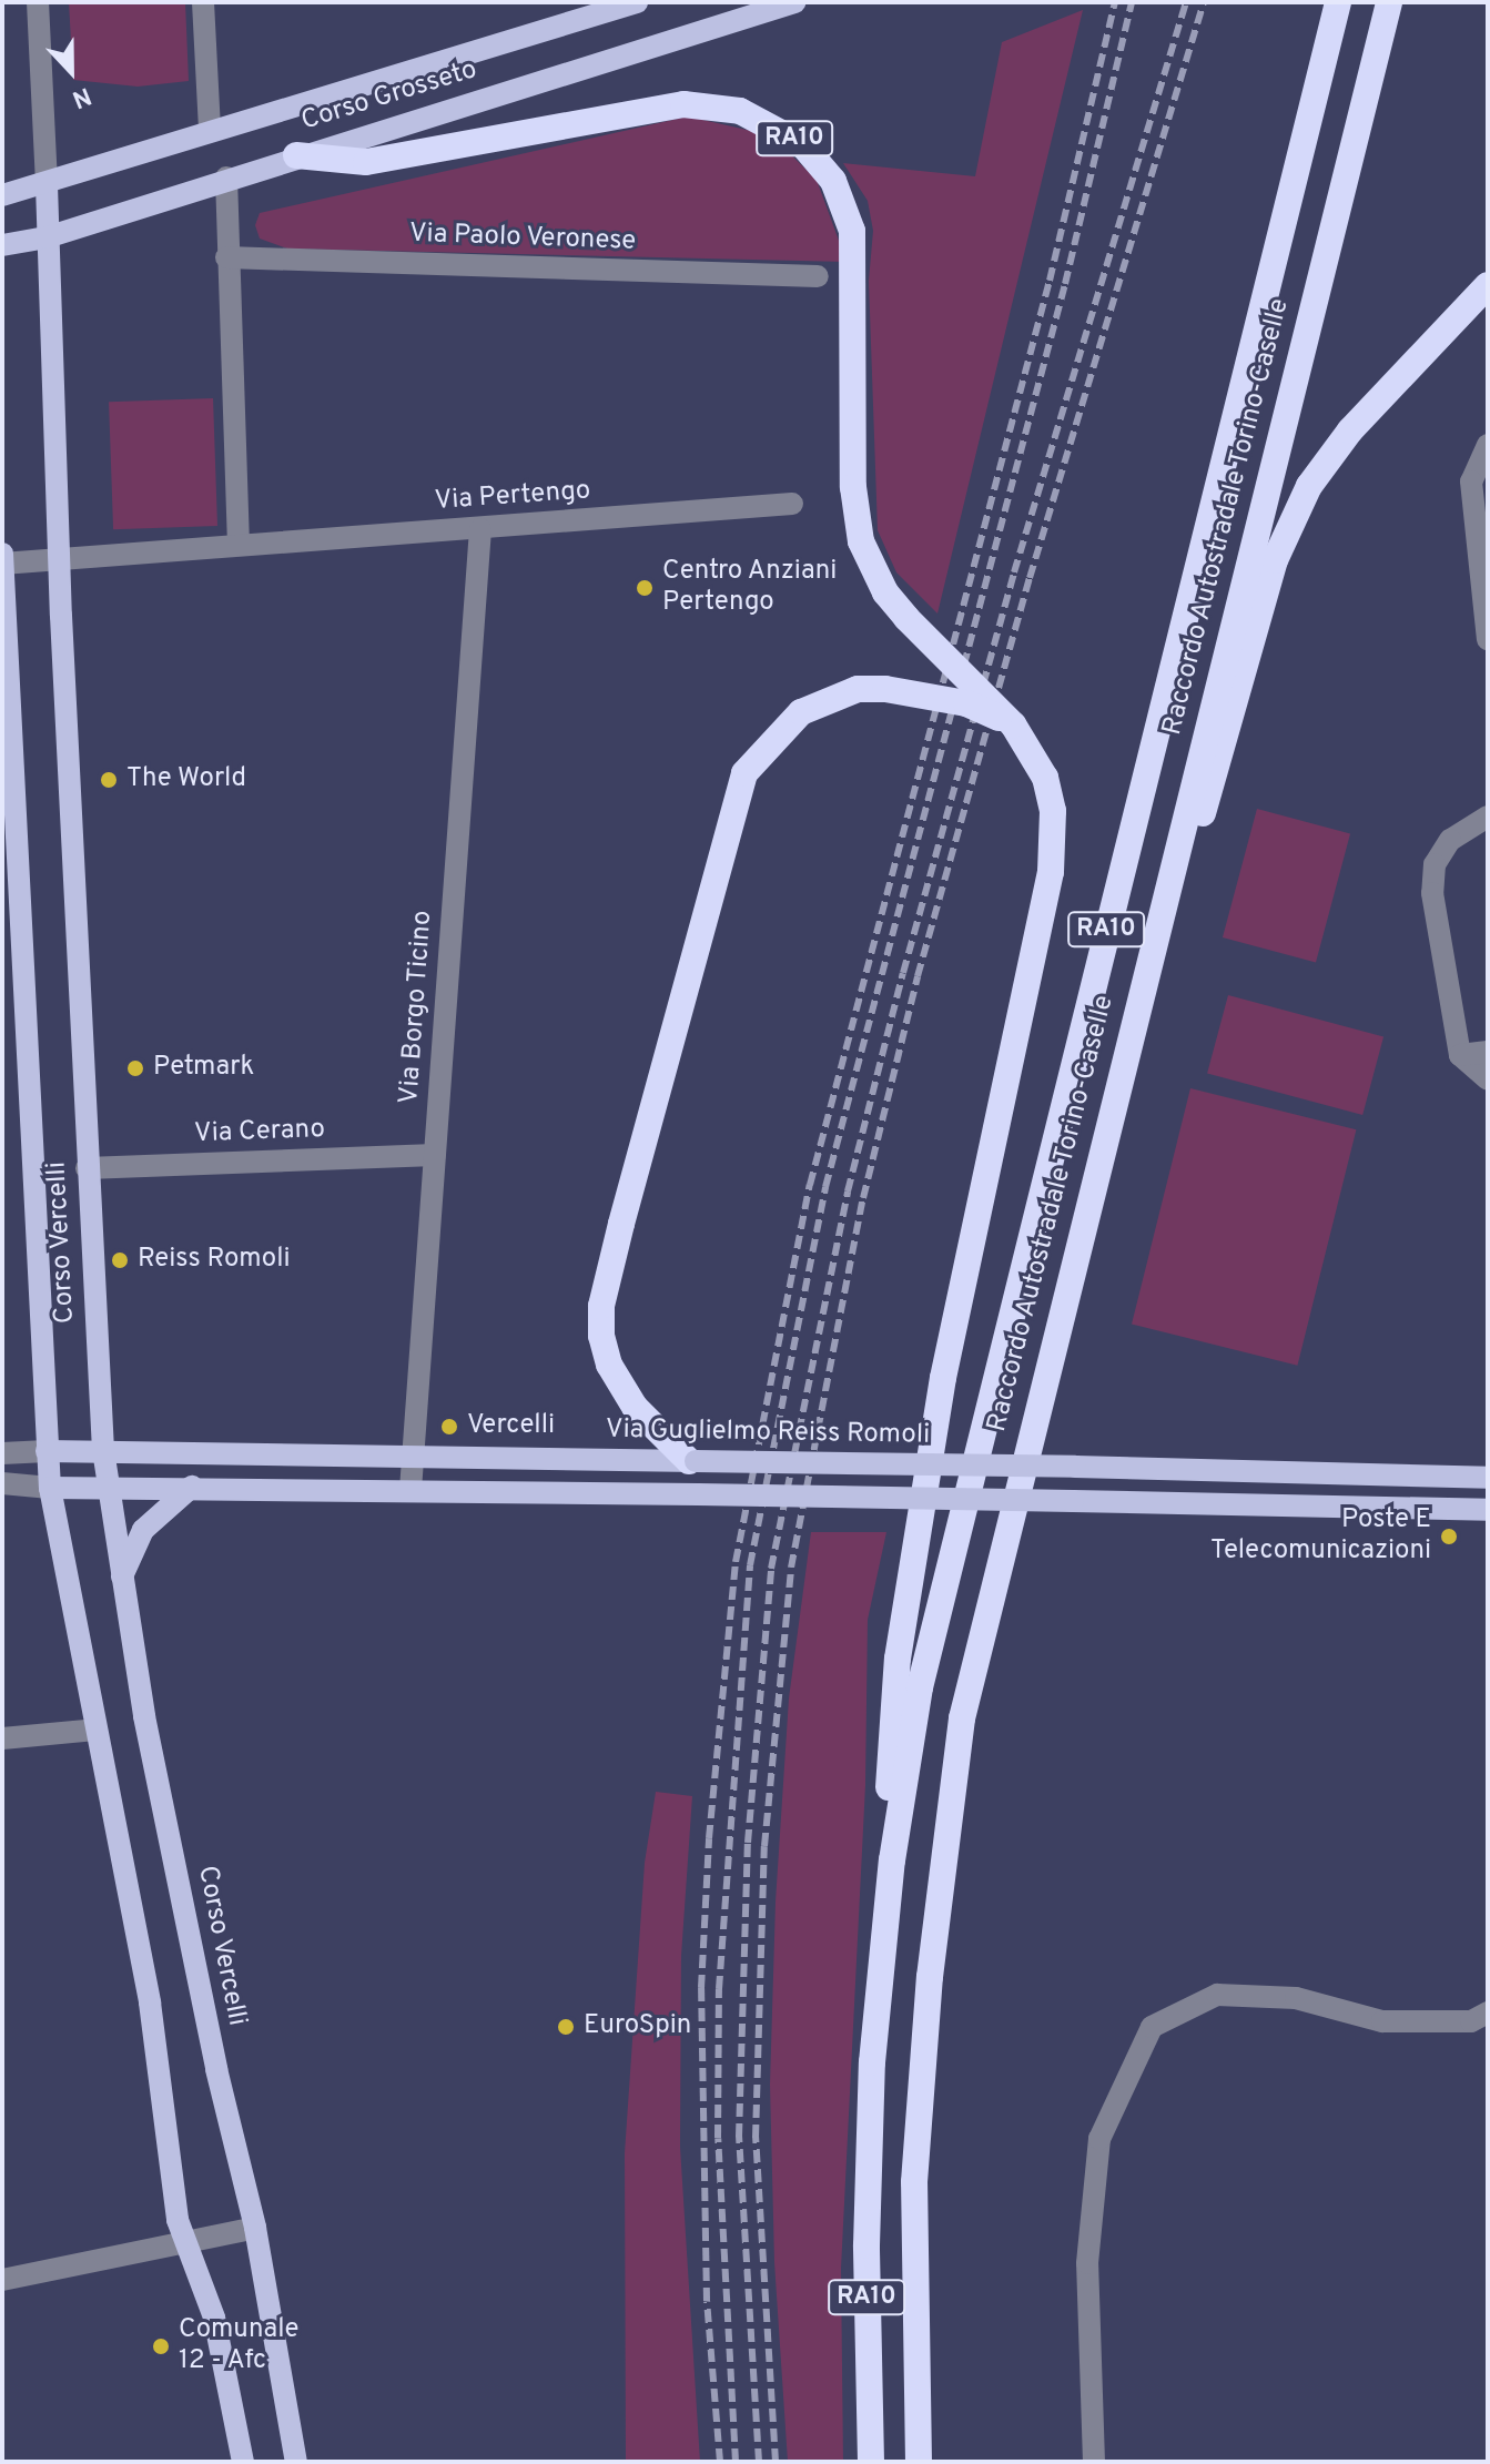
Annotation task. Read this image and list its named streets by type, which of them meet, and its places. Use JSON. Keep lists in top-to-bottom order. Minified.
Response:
{"streets":{"highway":["RA10","Raccordo Autostradale Torino-Caselle"],"main road":["Corso Grosseto","Corso Vercelli","Via Guglielmo Reiss Romoli"],"street":["Via Paolo Veronese","Via Pertengo","Via Borgo Ticino","Via Cerano"]},"crossings":[["Corso Grosseto","RA10"],["Corso Grosseto","Corso Vercelli"],["RA10","Raccordo Autostradale Torino-Caselle"],["Via Pertengo","Via Borgo Ticino"],["Via Pertengo","Corso Vercelli"],["Via Borgo Ticino","Via Cerano"],["Via Borgo Ticino","Via Guglielmo Reiss Romoli"],["Via Cerano","Corso Vercelli"],["Corso Vercelli","Via Guglielmo Reiss Romoli"]],"places":["Centro Anziani Pertengo","The World","Petmark","Reiss Romoli","Vercelli","Poste E Telecomunicazioni","EuroSpin","Comunale 12 - Afc"],"north":"bottom"}
